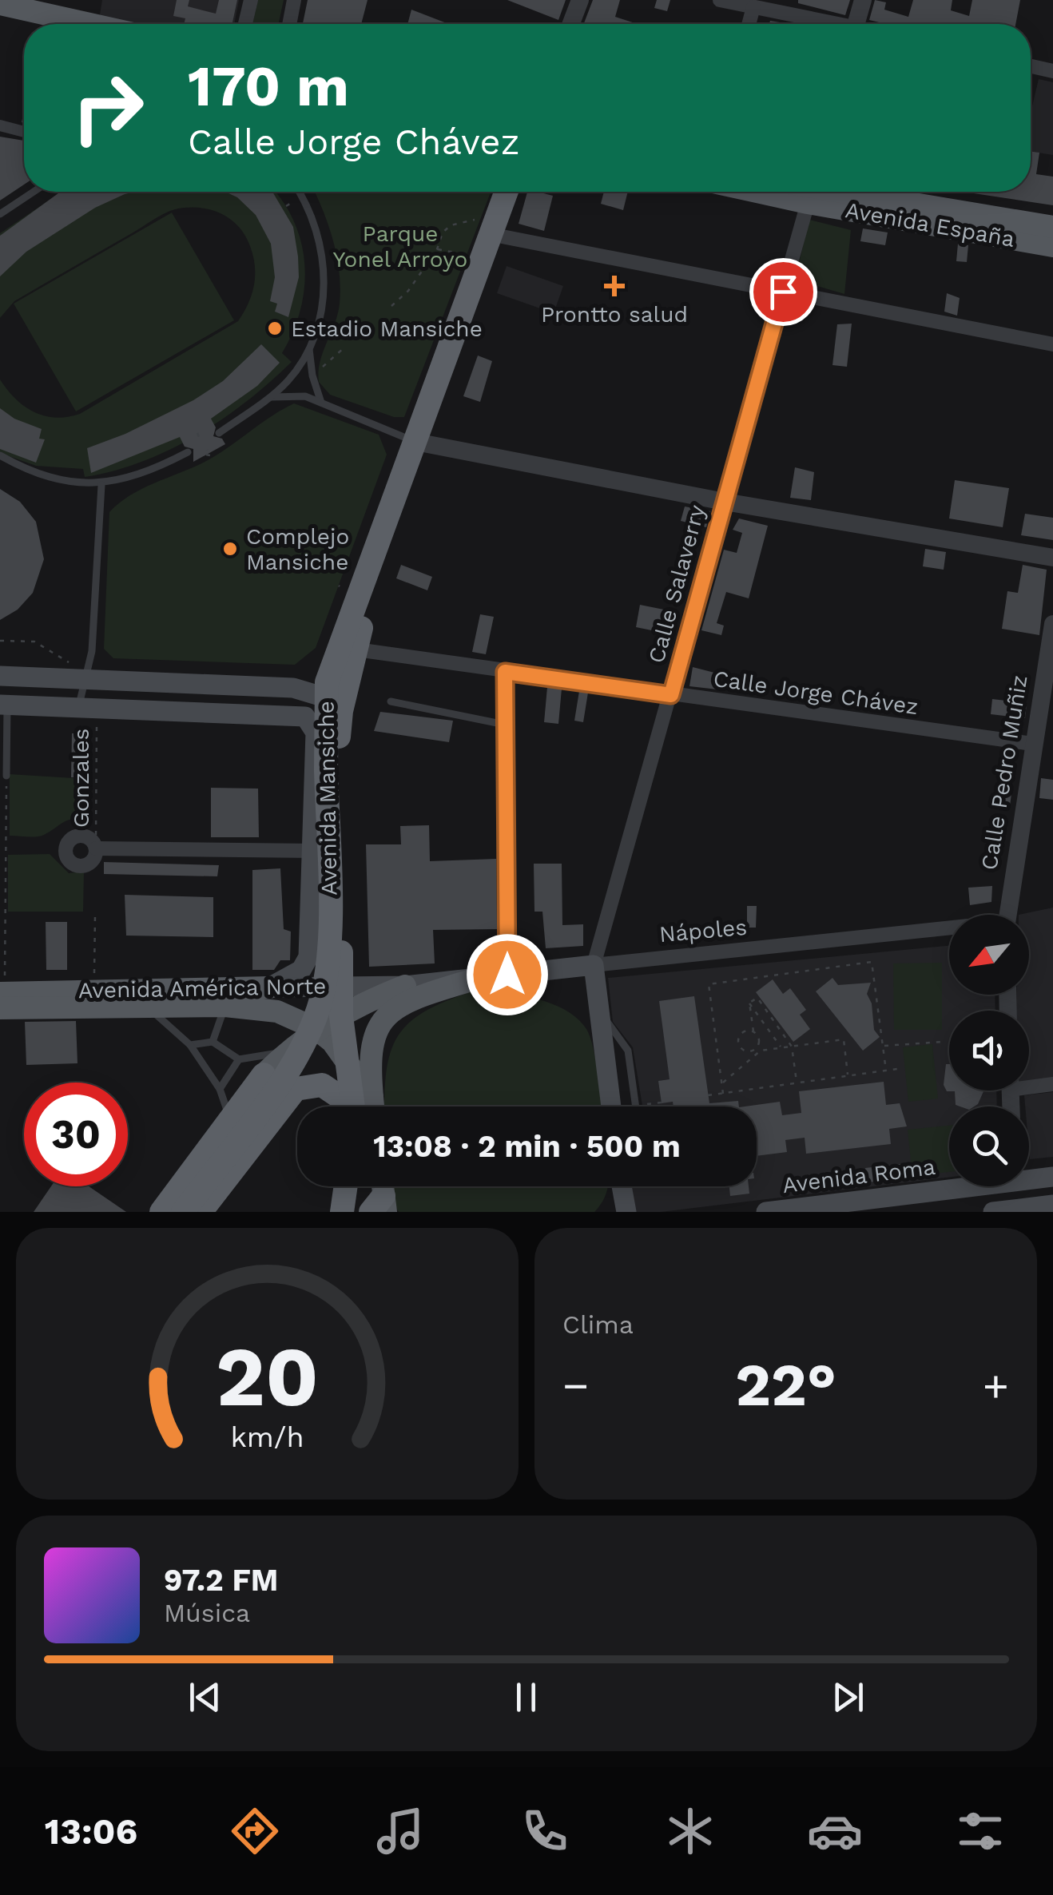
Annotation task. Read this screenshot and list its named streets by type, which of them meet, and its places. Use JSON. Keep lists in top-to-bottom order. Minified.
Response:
{"streets":{"highway":["Avenida Mansiche"],"main road":["Avenida España","Calle Salaverry","Nápoles","Avenida América Norte","Avenida Roma"],"street":["Calle Jorge Chávez","Calle Pedro Muñiz"],"path":["Gonzales"]},"crossings":[["Calle Salaverry","Calle Jorge Chávez"],["Calle Salaverry","Nápoles"],["Calle Jorge Chávez","Calle Pedro Muñiz"],["Calle Jorge Chávez","Avenida Mansiche"],["Gonzales","Avenida Mansiche"],["Avenida Mansiche","Avenida América Norte"],["Nápoles","Avenida América Norte"]],"parks":["Parque Yonel Arroyo"],"places":{"health":["Prontto salud"],"other":["Estadio Mansiche","Complejo Mansiche"]},"north":"bottom left","page":{"turn":["170 m","Calle Jorge Chávez"],"limit":"30","trip":"13:08 · 2 min · 500 m","tile":"Clima","heat":["−","22°","+"],"song":["97.2 FM","Música"],"tabs":"13:06","gauge":["20","km/h"]}}
